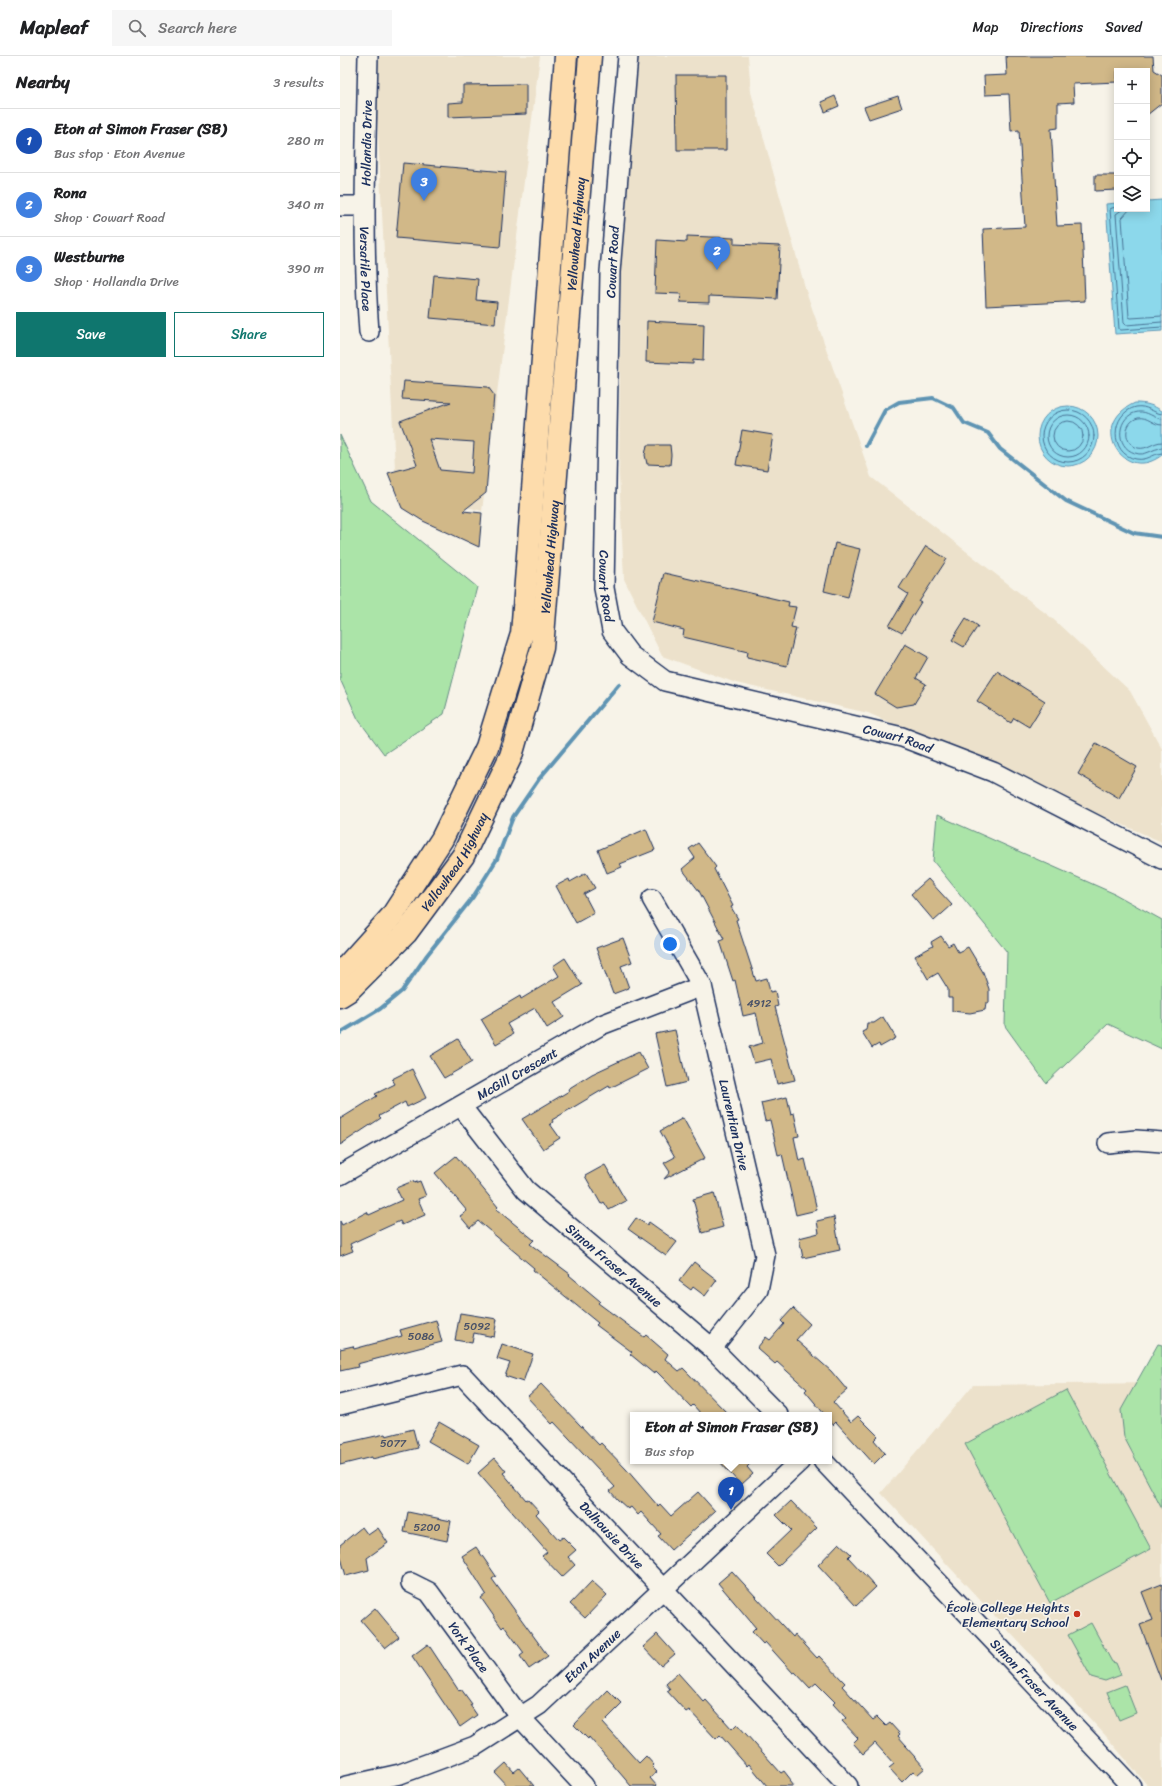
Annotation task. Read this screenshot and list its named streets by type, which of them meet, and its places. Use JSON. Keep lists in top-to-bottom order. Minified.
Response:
{"streets":{"highway":["Yellowhead Highway"],"street":["Hollandia Drive","Cowart Road","Versatile Place","McGill Crescent","Laurentian Drive","Simon Fraser Avenue","Dalhousie Drive","York Place","Eton Avenue"]},"crossings":[["Hollandia Drive","Versatile Place"],["McGill Crescent","Laurentian Drive"],["McGill Crescent","Simon Fraser Avenue"],["Laurentian Drive","Simon Fraser Avenue"],["Dalhousie Drive","Eton Avenue"],["York Place","Eton Avenue"]],"places":["École College Heights Elementary School"],"house_numbers":["4912","5092","5086","5077","5200"],"page":{"header":"Mapleaf","search":"Search here","nav":["Map","Directions","Saved"],"heading":["Nearby","3 results"],"map_buttons":["+","−"],"list":[{"mark":"1","name":"Eton at Simon Fraser (SB)","note":"Bus stop · Eton Avenue","value":"280 m"},{"mark":"2","name":"Rona","note":"Shop · Cowart Road","value":"340 m"},{"mark":"3","name":"Westburne","note":"Shop · Hollandia Drive","value":"390 m"}],"pins":["3","2","1"],"buttons":["Save","Share"],"popup":["Eton at Simon Fraser (SB)","Bus stop"]}}
